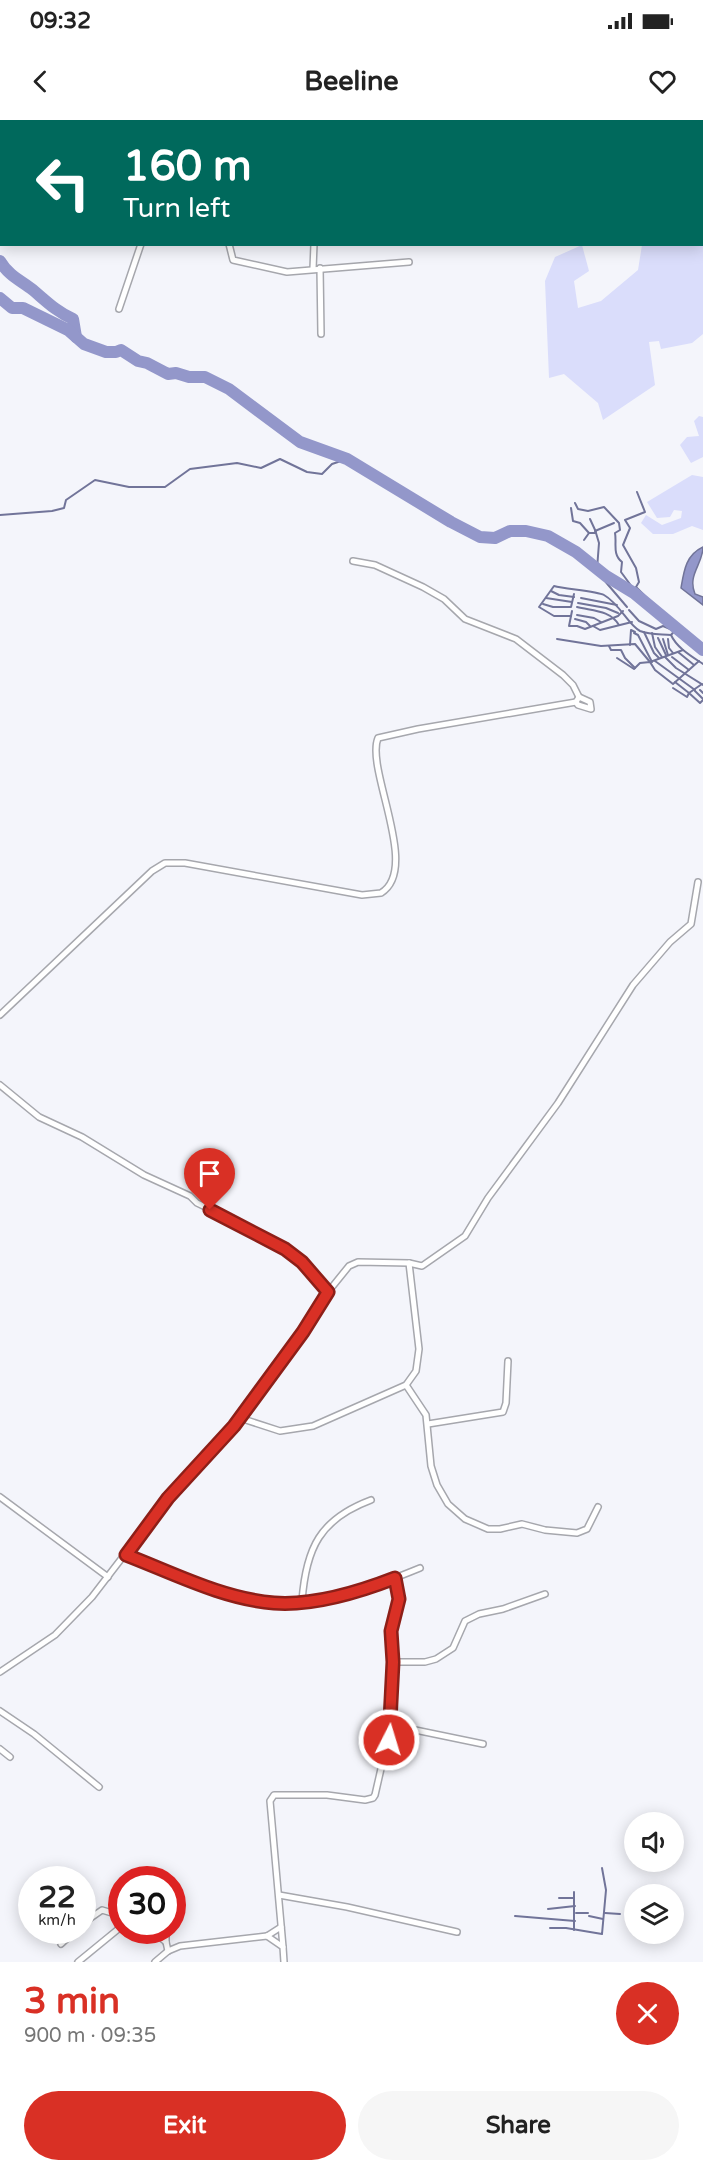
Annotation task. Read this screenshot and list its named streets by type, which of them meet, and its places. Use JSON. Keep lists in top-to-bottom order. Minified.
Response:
{"page":{"status":"09:32","header":"Beeline","turn":["160 m","Turn left"],"speed":"22 km/h","limit":"30","heading":["3 min","900 m · 09:35"],"buttons":["Exit","Share"]}}
